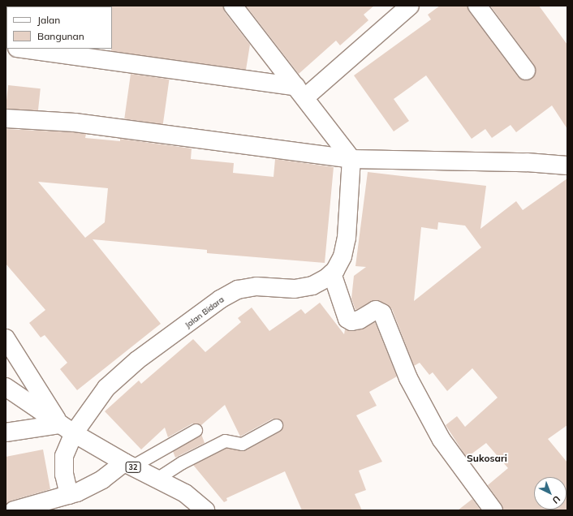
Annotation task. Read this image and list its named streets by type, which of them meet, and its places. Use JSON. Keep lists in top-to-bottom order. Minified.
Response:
{"streets":{"main road":["Jalan Bidara","32"]},"crossings":[["Jalan Bidara","32"]],"districts":["Sukosari"],"legend":["Jalan","Bangunan"],"north":"bottom right"}
